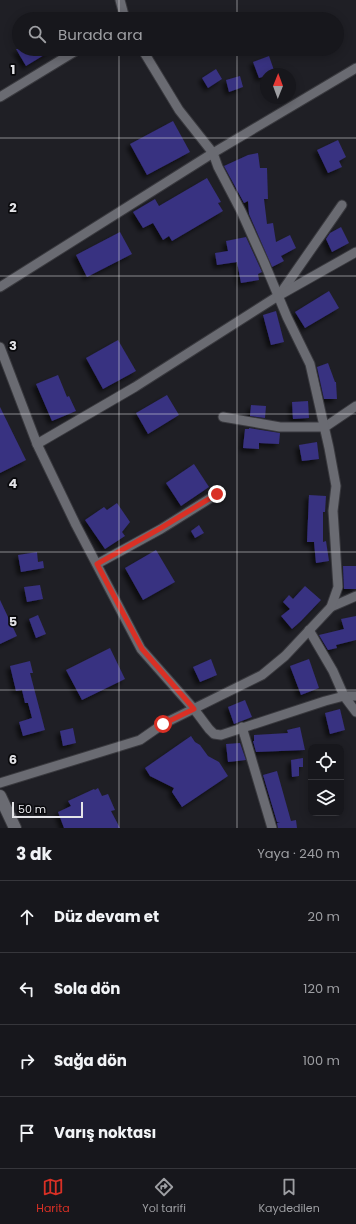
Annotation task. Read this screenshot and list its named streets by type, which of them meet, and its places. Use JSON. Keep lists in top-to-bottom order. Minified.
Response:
{"scale_bar":"50 m","north":"top","page":{"search":"Burada ara","scale":"50 m","heading":["3 dk","Yaya · 240 m"],"list":[["Düz devam et","20 m"],["Sola dön","120 m"],["Sağa dön","100 m"],"Varış noktası"],"nav":["Harita","Yol tarifi","Kaydedilen"]},"grid":{"rows":["1","2","3","4","5","6"]}}
